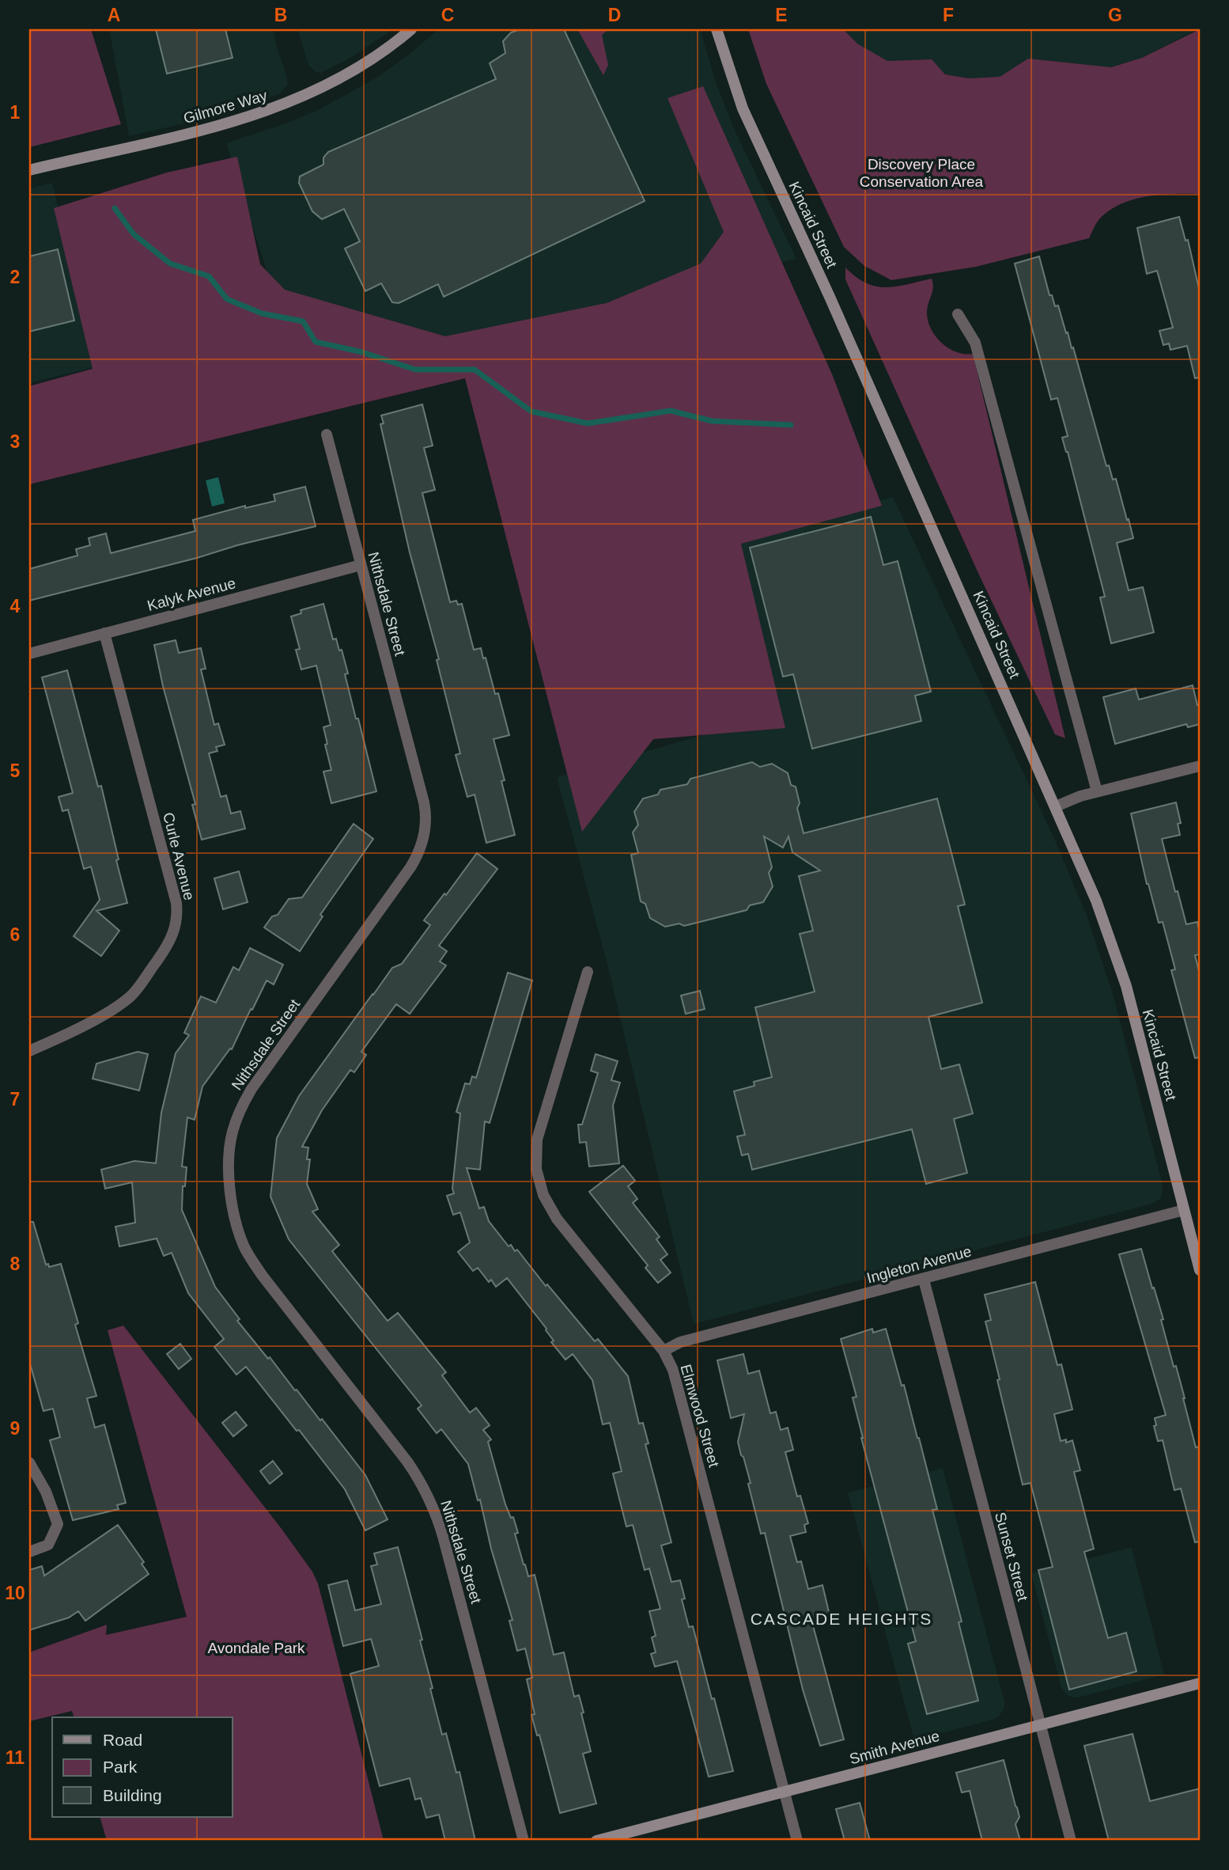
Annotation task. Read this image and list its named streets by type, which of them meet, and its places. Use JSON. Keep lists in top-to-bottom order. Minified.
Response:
{"streets":{"street":["Gilmore Way","Kincaid Street","Kalyk Avenue","Nithsdale Street","Curle Avenue","Ingleton Avenue","Elmwood Street","Sunset Street","Smith Avenue"]},"crossings":[["Kincaid Street","Ingleton Avenue"],["Kalyk Avenue","Nithsdale Street"],["Kalyk Avenue","Curle Avenue"],["Ingleton Avenue","Elmwood Street"],["Ingleton Avenue","Sunset Street"],["Elmwood Street","Smith Avenue"],["Sunset Street","Smith Avenue"]],"districts":["CASCADE HEIGHTS"],"parks":["Discovery Place Conservation Area","Avondale Park"],"legend":["Road","Park","Building"],"grid":{"columns":["A","B","C","D","E","F","G"],"rows":["1","2","3","4","5","6","7","8","9","10","11"]}}
